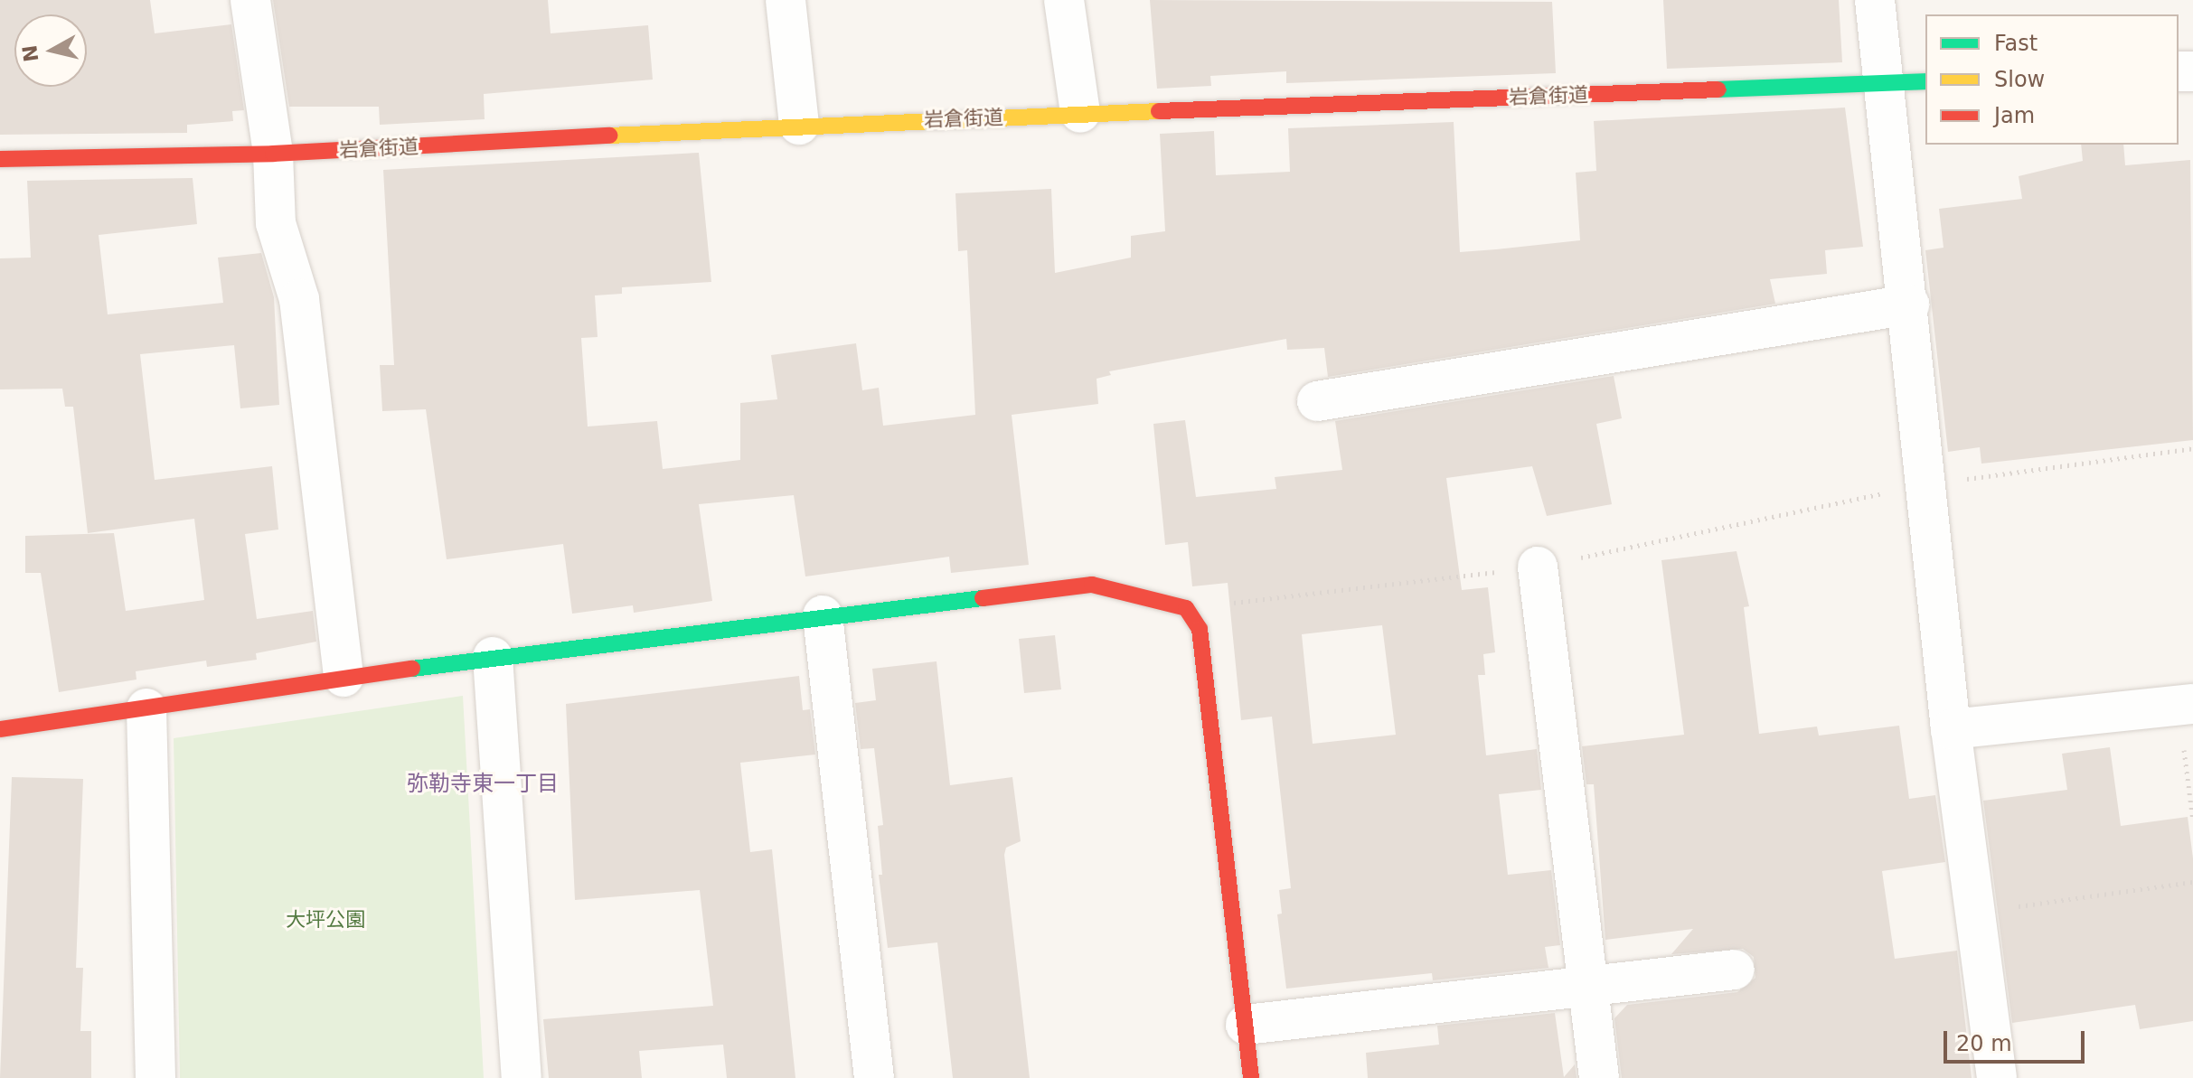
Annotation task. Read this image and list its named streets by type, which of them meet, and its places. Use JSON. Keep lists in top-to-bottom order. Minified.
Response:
{"streets":{"street":["岩倉街道"]},"districts":["弥勒寺東一丁目"],"parks":["大坪公園"],"legend":["Fast","Slow","Jam"],"scale_bar":"20 m","north":"left"}
